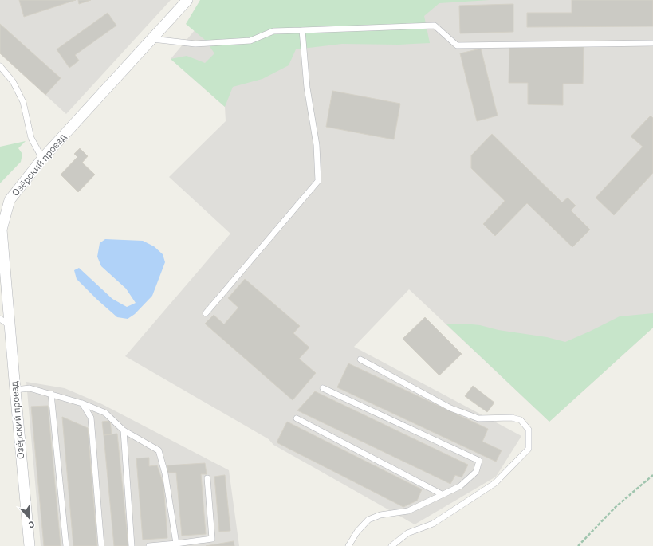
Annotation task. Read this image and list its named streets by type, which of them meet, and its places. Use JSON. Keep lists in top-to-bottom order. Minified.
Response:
{"streets":{"street":["Озёрский проезд"]},"north":"bottom"}
